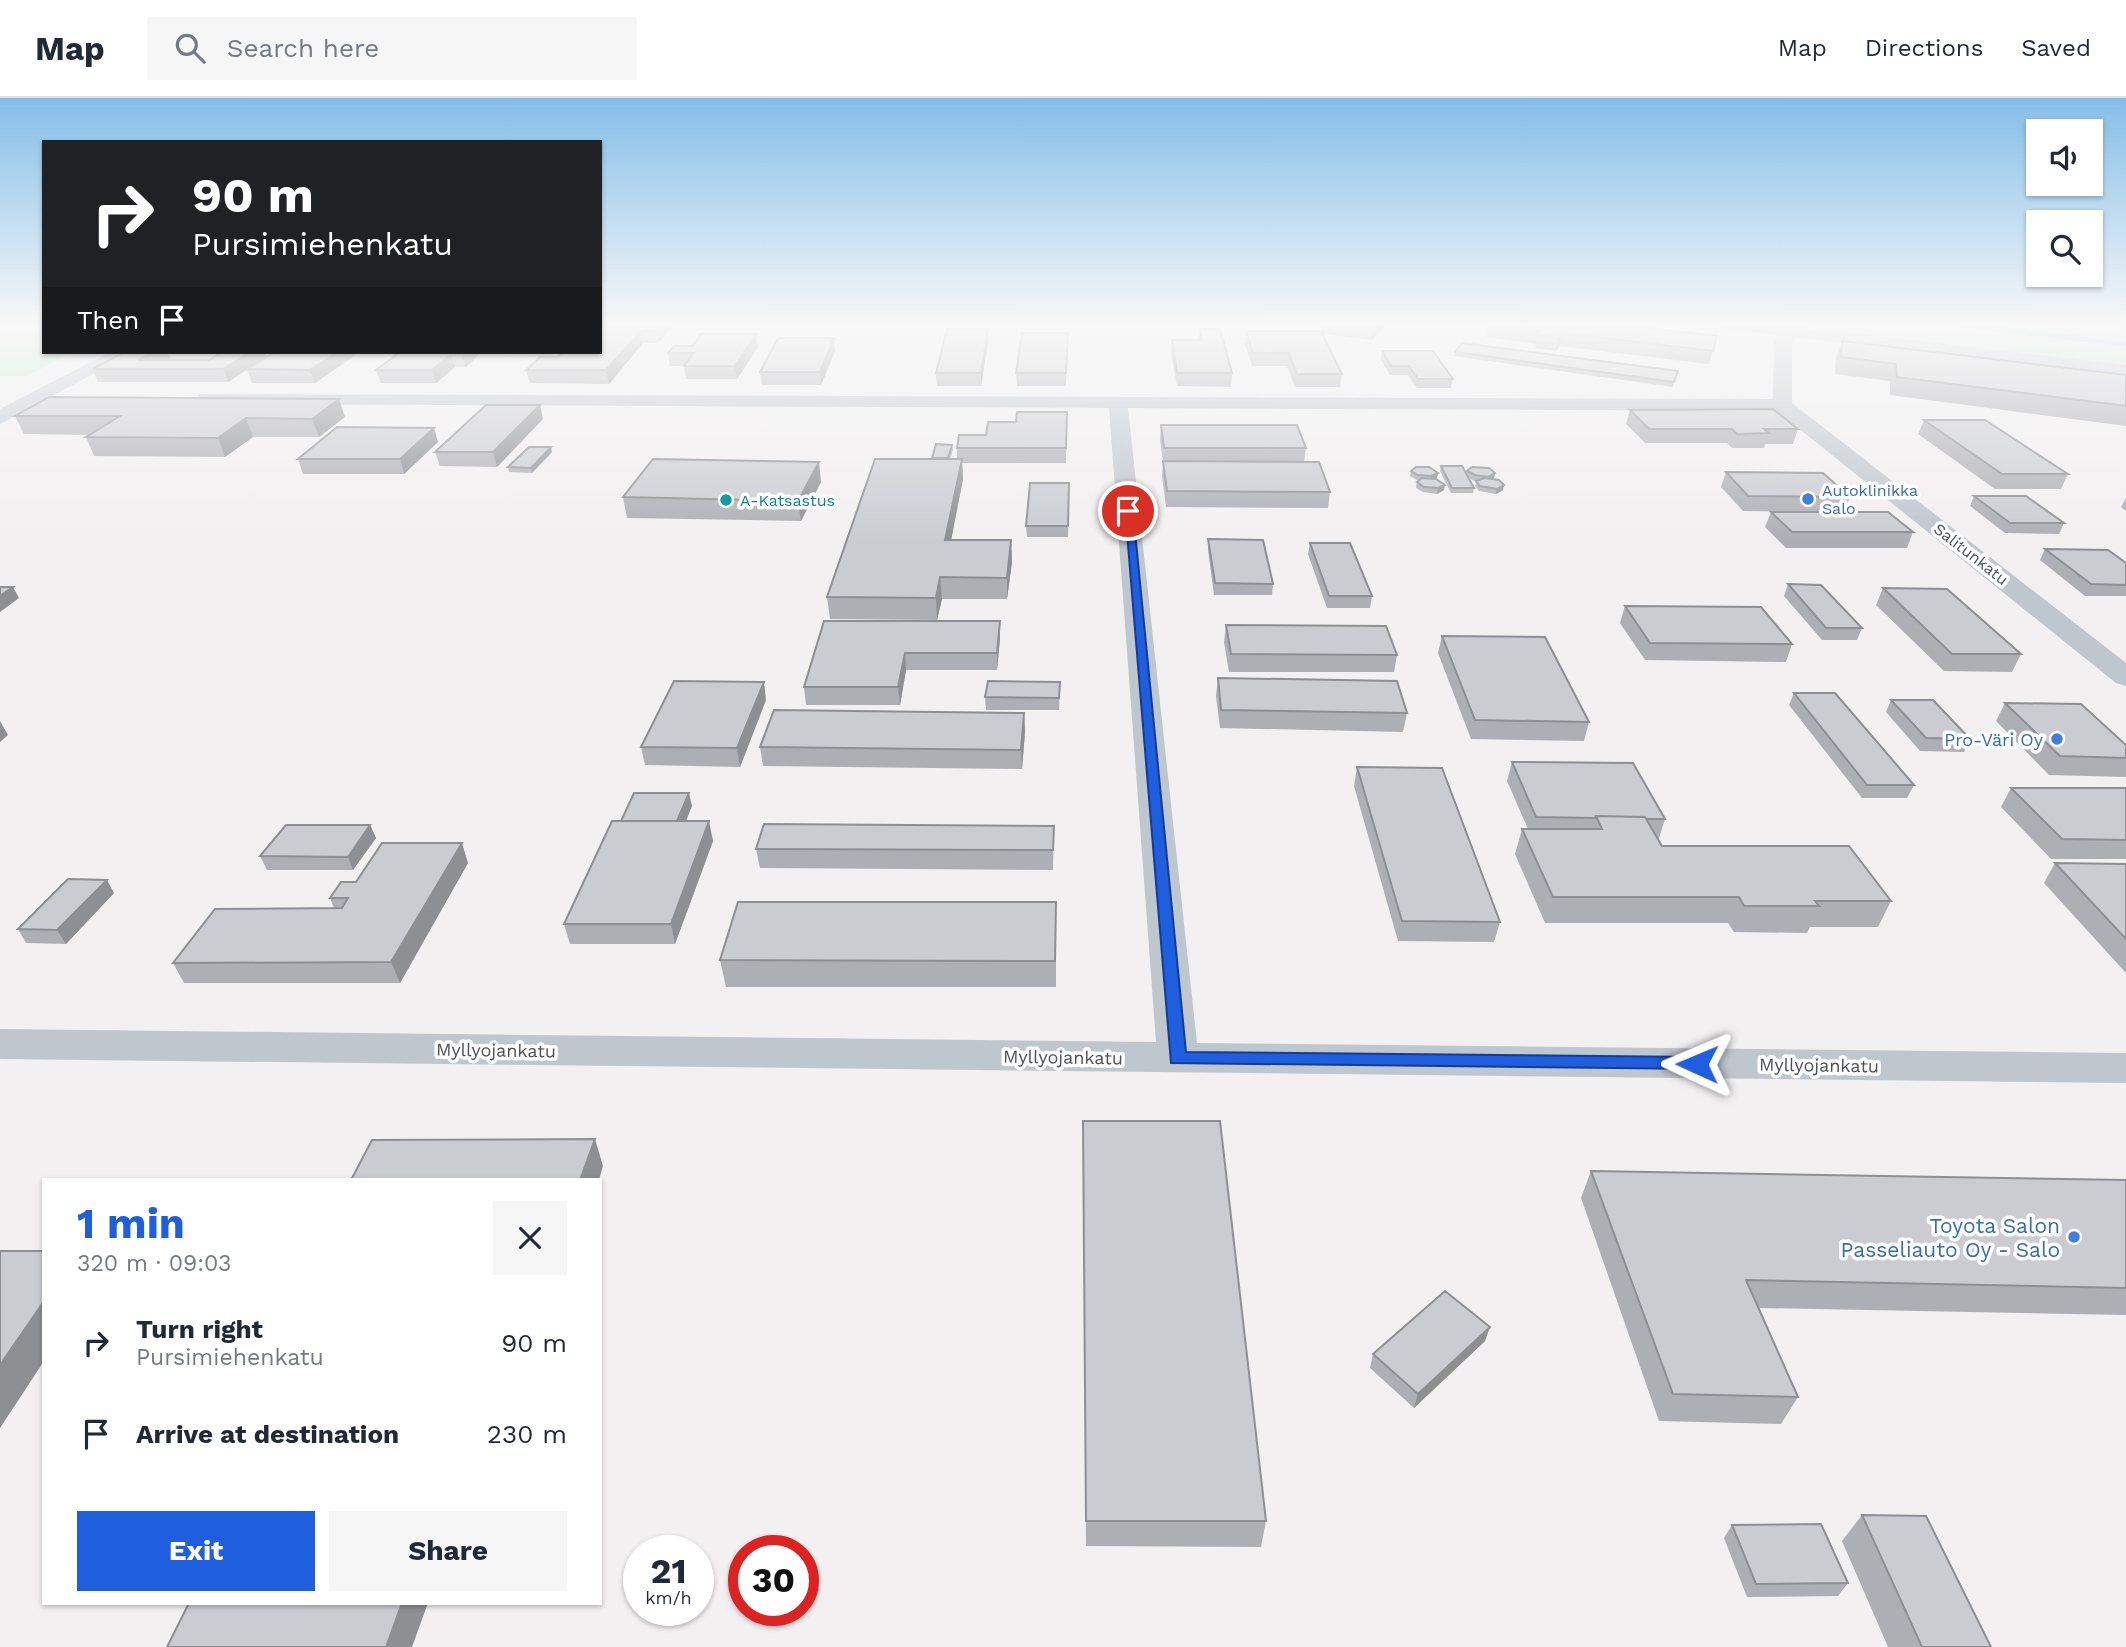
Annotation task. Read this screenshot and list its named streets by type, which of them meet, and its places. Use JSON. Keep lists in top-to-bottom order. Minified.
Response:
{"streets":{"street":["Salitunkatu","Myllyojankatu"]},"places":["Autoklinikka Salo","A-Katsastus","Pro-Väri Oy","Toyota Salon Passeliauto Oy - Salo"],"page":{"header":"Map","search":"Search here","nav":["Map","Directions","Saved"],"turn":["90 m","Pursimiehenkatu"],"then":"Then","heading":["1 min","320 m · 09:03"],"list":[{"name":"Turn right","note":"Pursimiehenkatu","value":"90 m"},{"name":"Arrive at destination","value":"230 m"}],"buttons":["Exit","Share"],"speed":"21 km/h","limit":"30"}}
